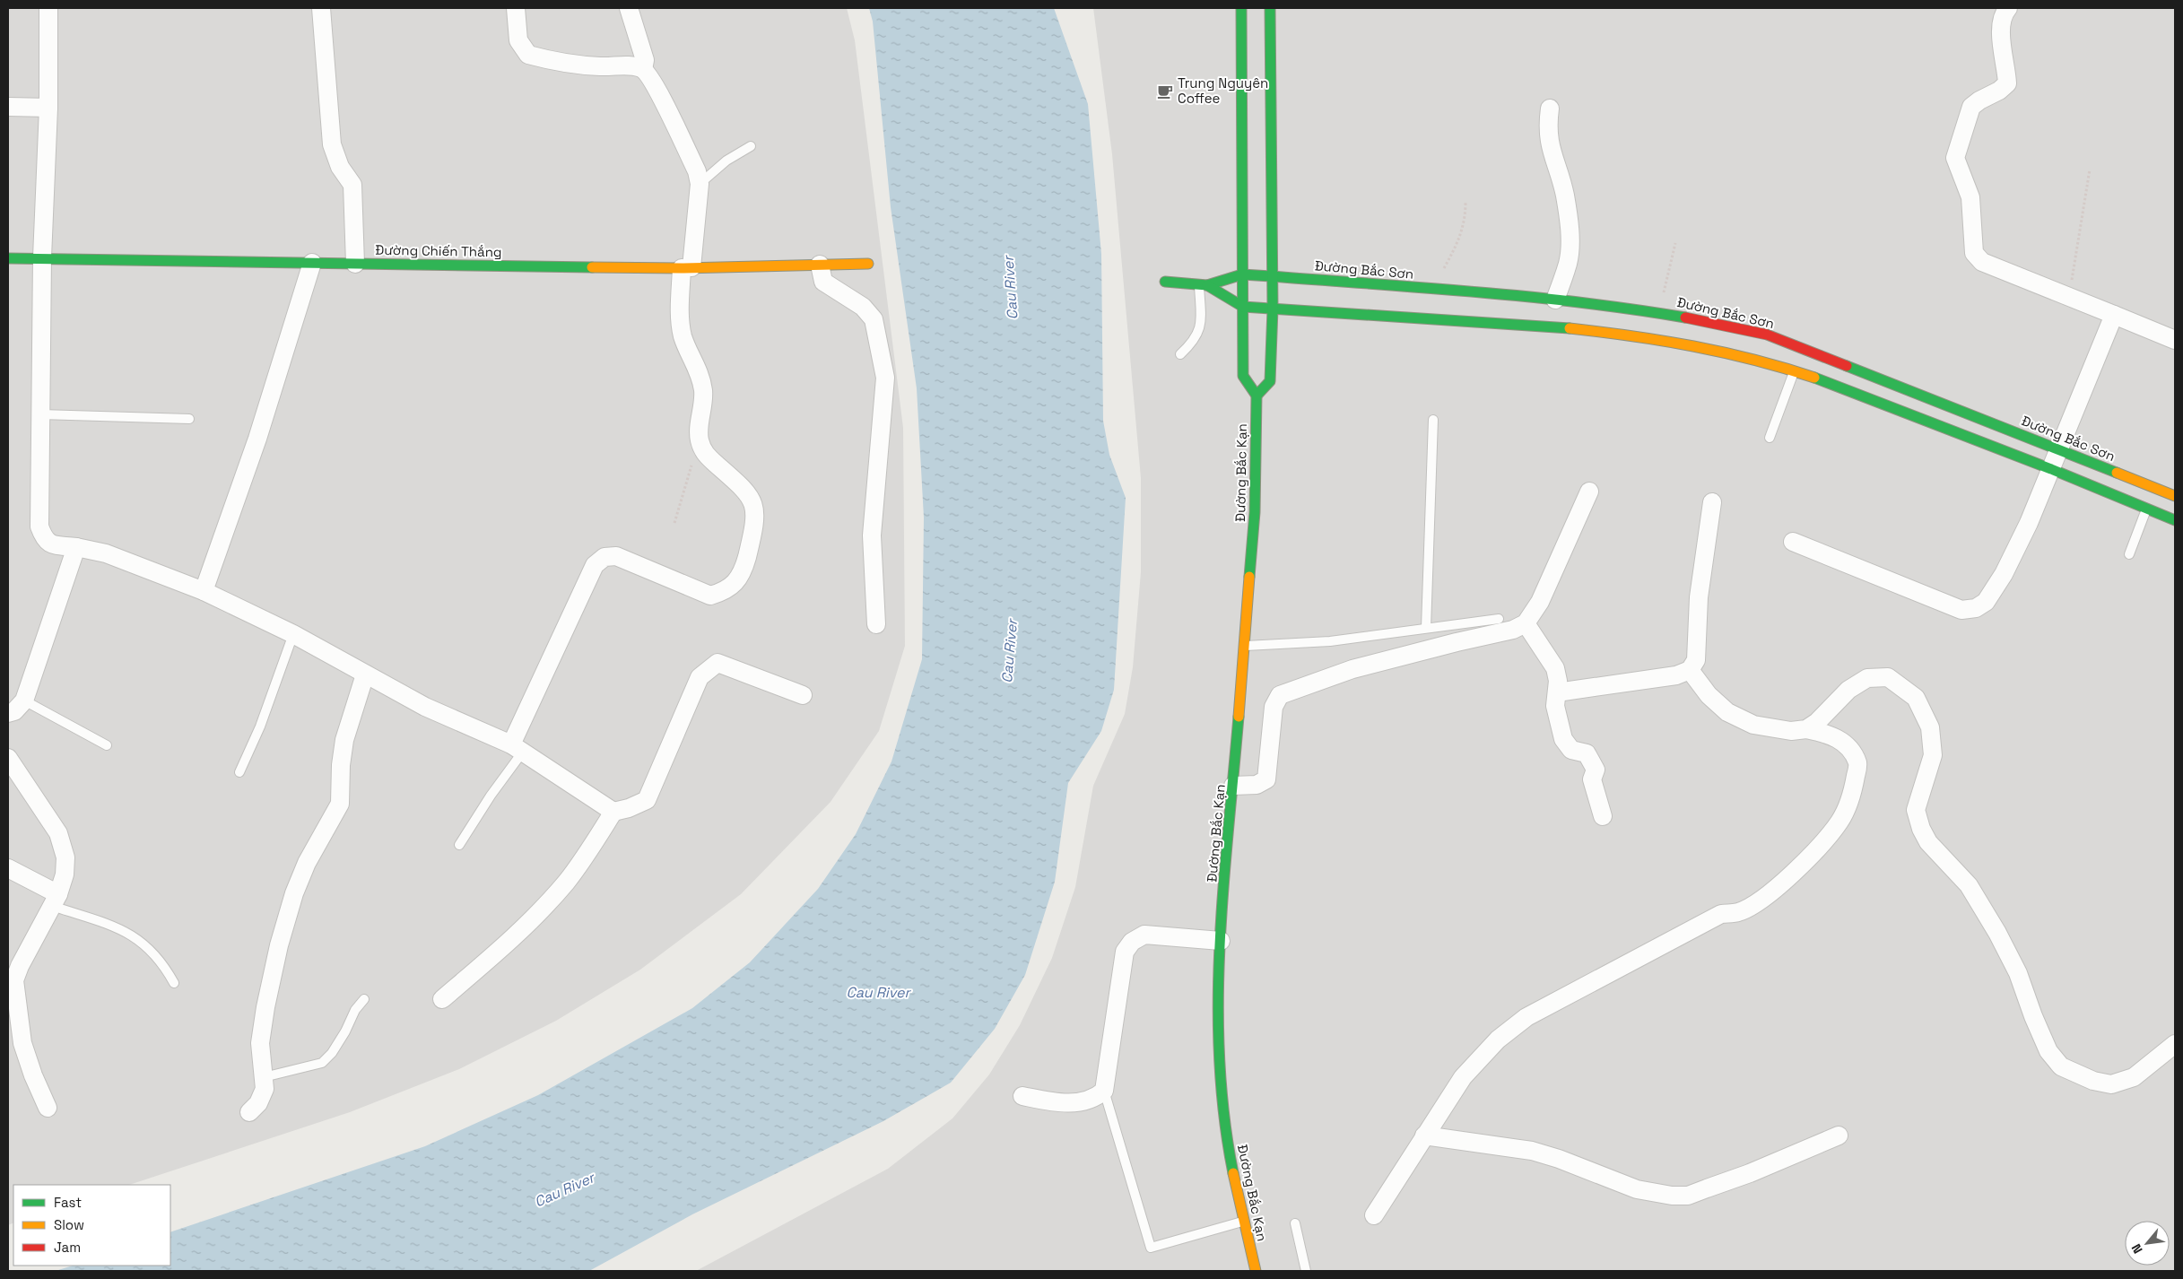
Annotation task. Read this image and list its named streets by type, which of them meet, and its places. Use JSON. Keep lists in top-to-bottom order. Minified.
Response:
{"streets":{"main road":["Đường Chiến Thắng","Đường Bắc Sơn","Đường Bắc Kạn"]},"water":["Cau River"],"places":{"cafe":["Trung Nguyên Coffee"]},"legend":["Fast","Slow","Jam"],"north":"bottom left"}
